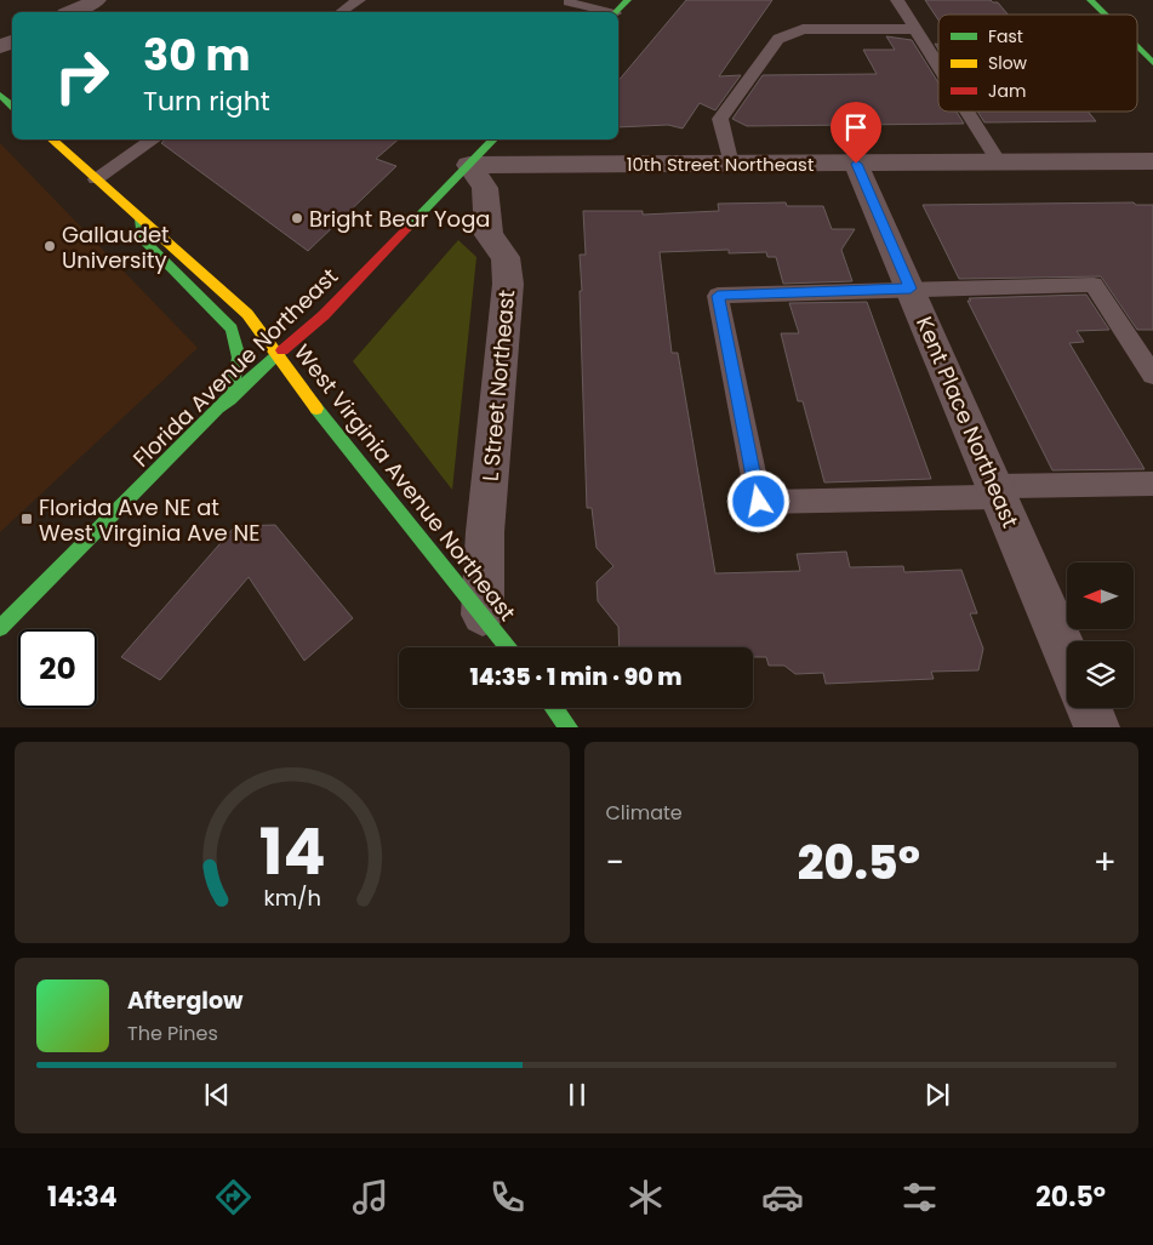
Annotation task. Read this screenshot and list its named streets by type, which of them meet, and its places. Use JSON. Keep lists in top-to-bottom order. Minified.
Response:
{"streets":{"main road":["Florida Avenue Northeast","West Virginia Avenue Northeast"],"street":["10th Street Northeast","L Street Northeast","Kent Place Northeast"]},"crossings":[["10th Street Northeast","Florida Avenue Northeast"],["10th Street Northeast","L Street Northeast"],["10th Street Northeast","Kent Place Northeast"],["Florida Avenue Northeast","L Street Northeast"],["Florida Avenue Northeast","West Virginia Avenue Northeast"],["L Street Northeast","West Virginia Avenue Northeast"]],"places":{"other":["Bright Bear Yoga","Gallaudet University"],"transit":["Florida Ave NE at West Virginia Ave NE"]},"legend":["Fast","Slow","Jam"],"north":"left","page":{"turn":["30 m","Turn right"],"limit":"20","trip":"14:35 · 1 min · 90 m","tile":"Climate","heat":["−","20.5°","+"],"song":["Afterglow","The Pines"],"tabs":["14:34","20.5°"],"gauge":["14","km/h"]}}
